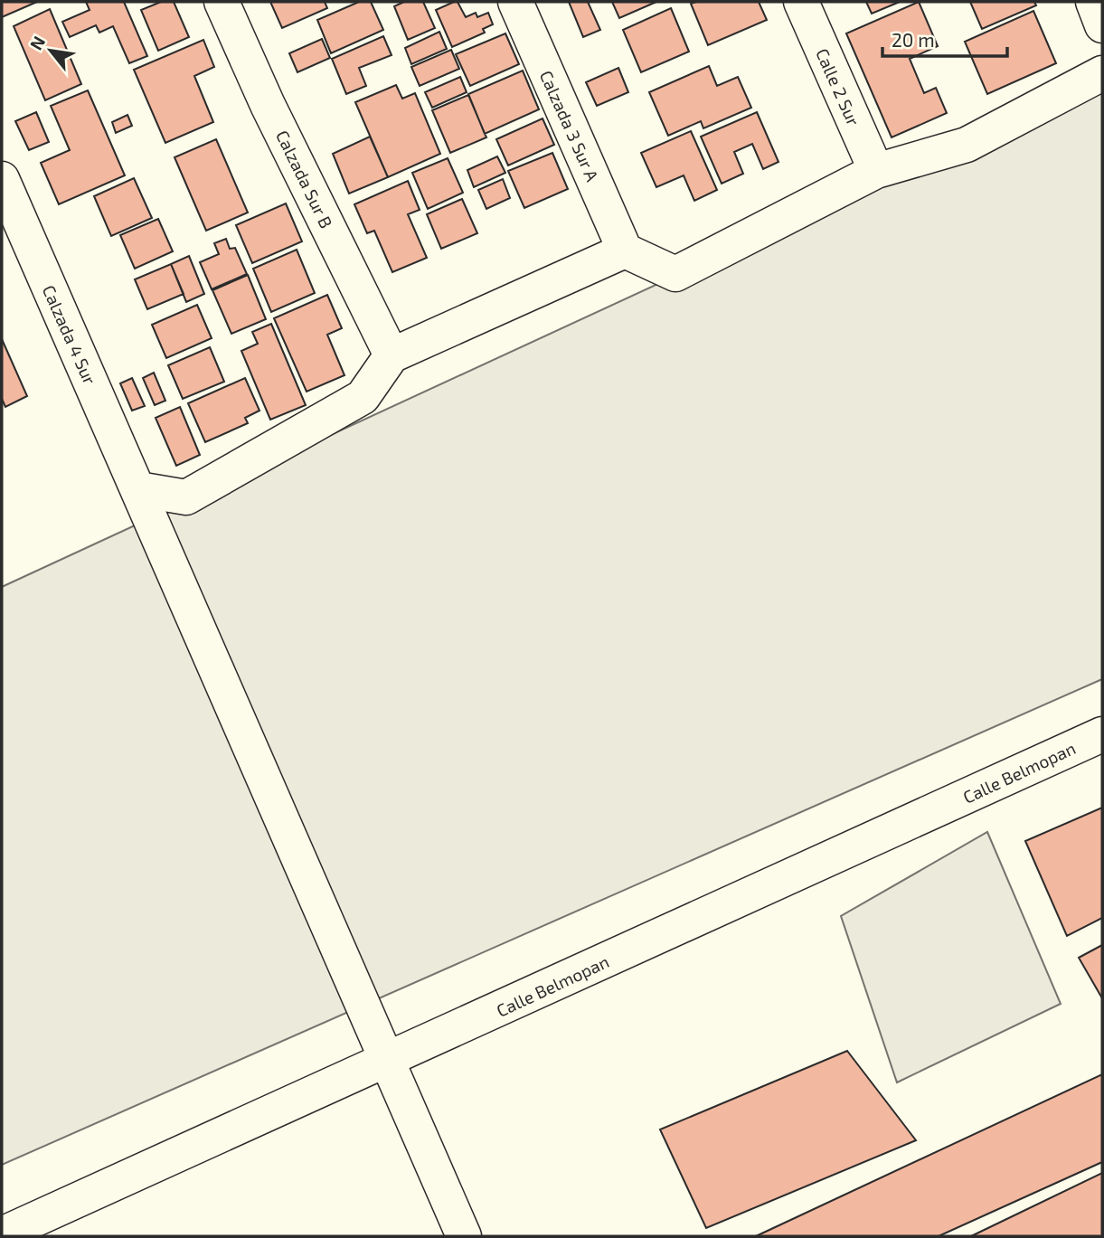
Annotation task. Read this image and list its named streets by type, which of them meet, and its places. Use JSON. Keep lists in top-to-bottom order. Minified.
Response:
{"streets":{"street":["Calle 2 Sur","Calzada 3 Sur A","Calzada Sur B","Calzada 4 Sur","Calle Belmopan"]},"crossings":[["Calzada 4 Sur","Calle Belmopan"]],"scale_bar":"20 m","north":"top left"}
